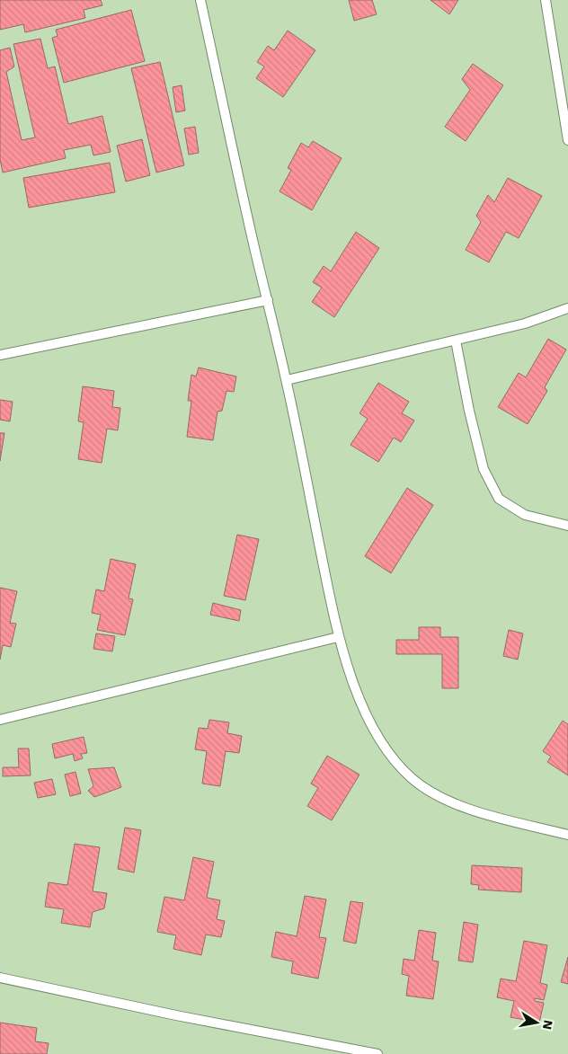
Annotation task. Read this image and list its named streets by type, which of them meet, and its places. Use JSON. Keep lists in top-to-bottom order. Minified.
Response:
{"north":"right"}
